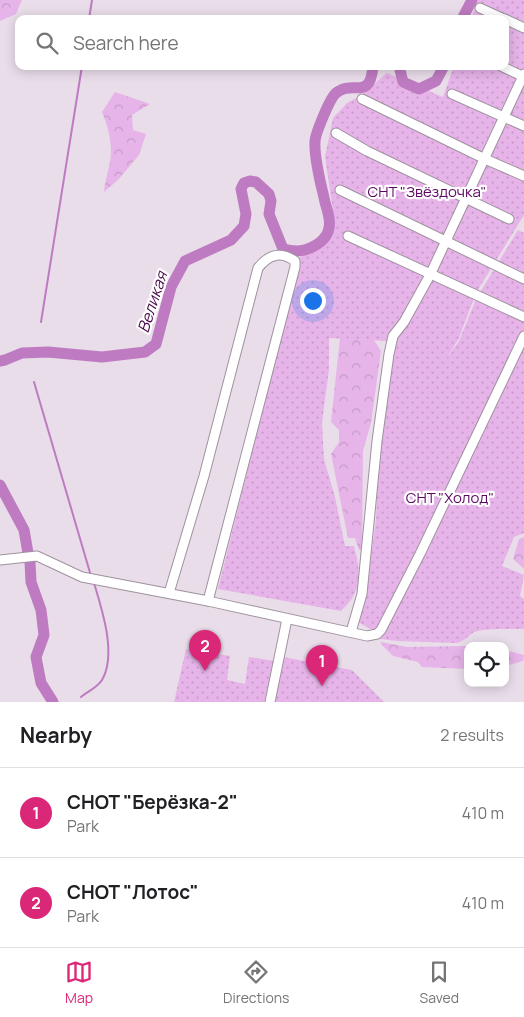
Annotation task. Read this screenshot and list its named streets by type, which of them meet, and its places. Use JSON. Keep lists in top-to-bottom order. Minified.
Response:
{"water":["Великая"],"parks":["СНТ \"Звёздочка\"","СНТ \"Холод\""],"page":{"search":"Search here","pins":["2","1"],"heading":["Nearby","2 results"],"list":[{"mark":"1","name":"СНОТ \"Берёзка-2\"","note":"Park","value":"410 m"},{"mark":"2","name":"СНОТ \"Лотос\"","note":"Park","value":"410 m"}],"nav":["Map","Directions","Saved"]}}
